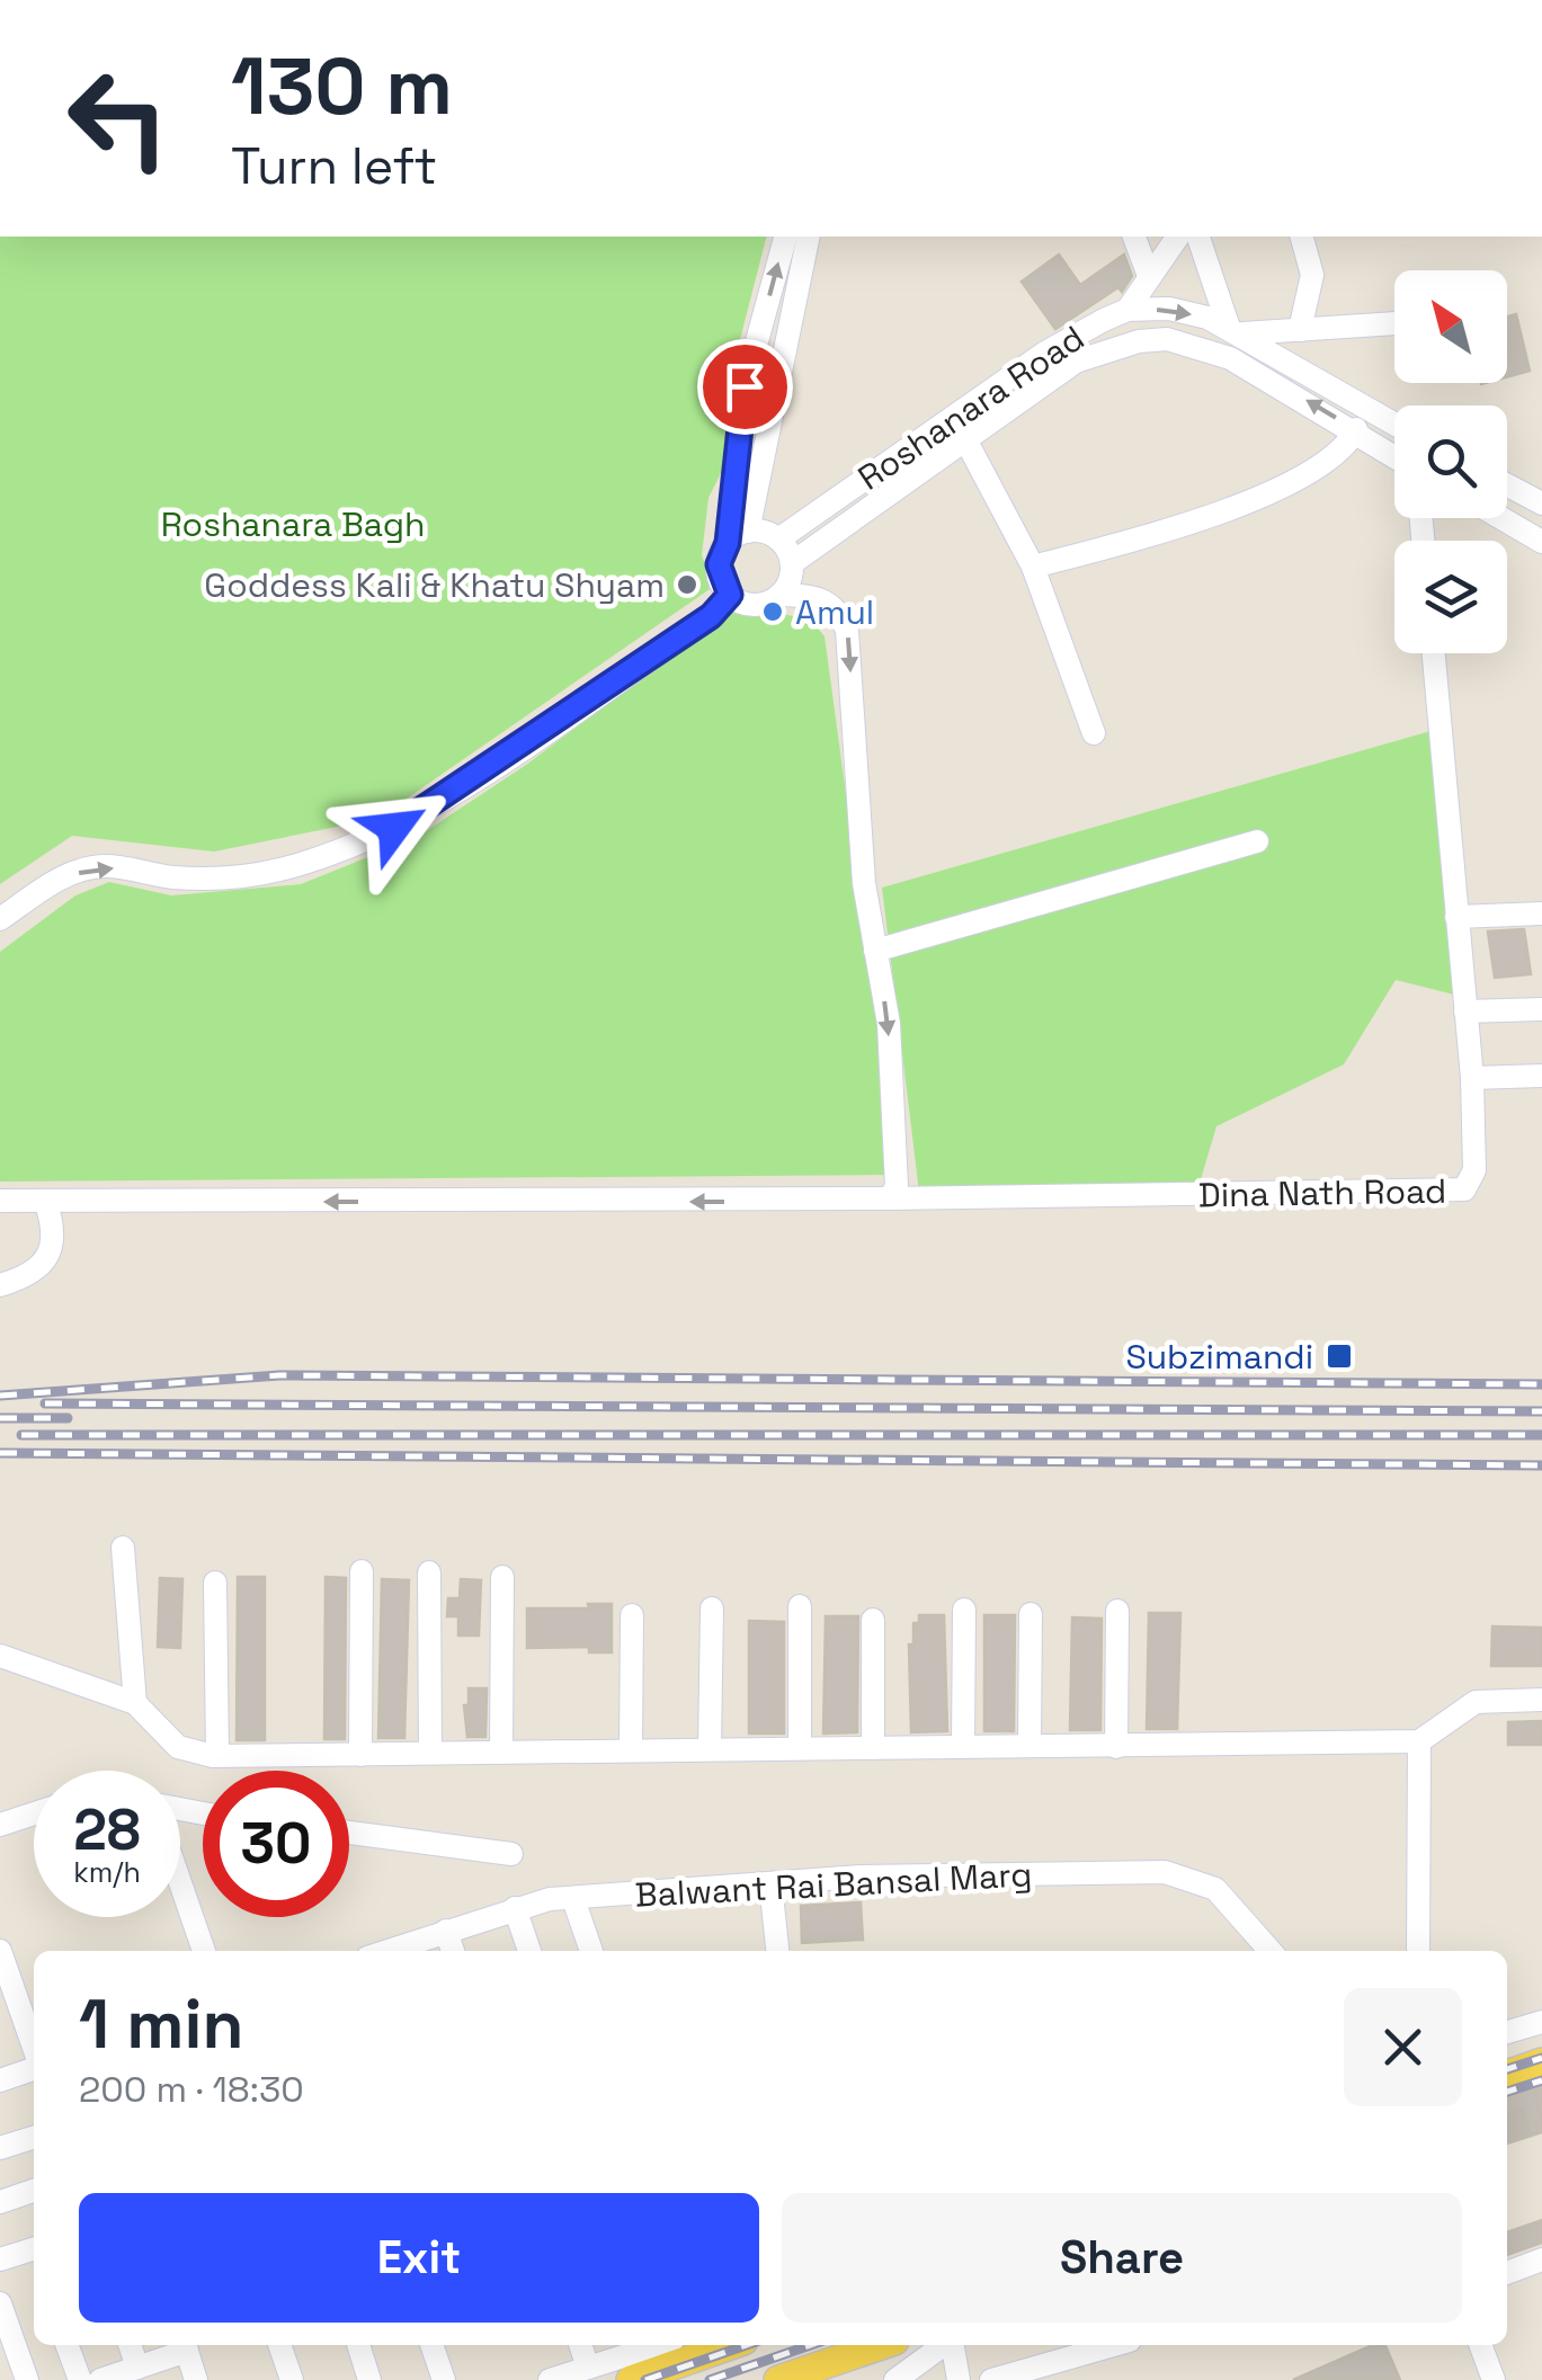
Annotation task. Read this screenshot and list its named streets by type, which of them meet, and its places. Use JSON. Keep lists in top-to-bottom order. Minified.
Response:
{"streets":{"street":["Roshanara Road","Dina Nath Road","Balwant Rai Bansal Marg"]},"one_way":["Dina Nath Road"],"parks":["Roshanara Bagh"],"places":{"other":["Goddess Kali & Khatu Shyam","Amul"],"transit":["Subzimandi"]},"north":"top left","page":{"turn":["130 m","Turn left"],"speed":"28 km/h","limit":"30","heading":["1 min","200 m · 18:30"],"buttons":["Exit","Share"]}}
